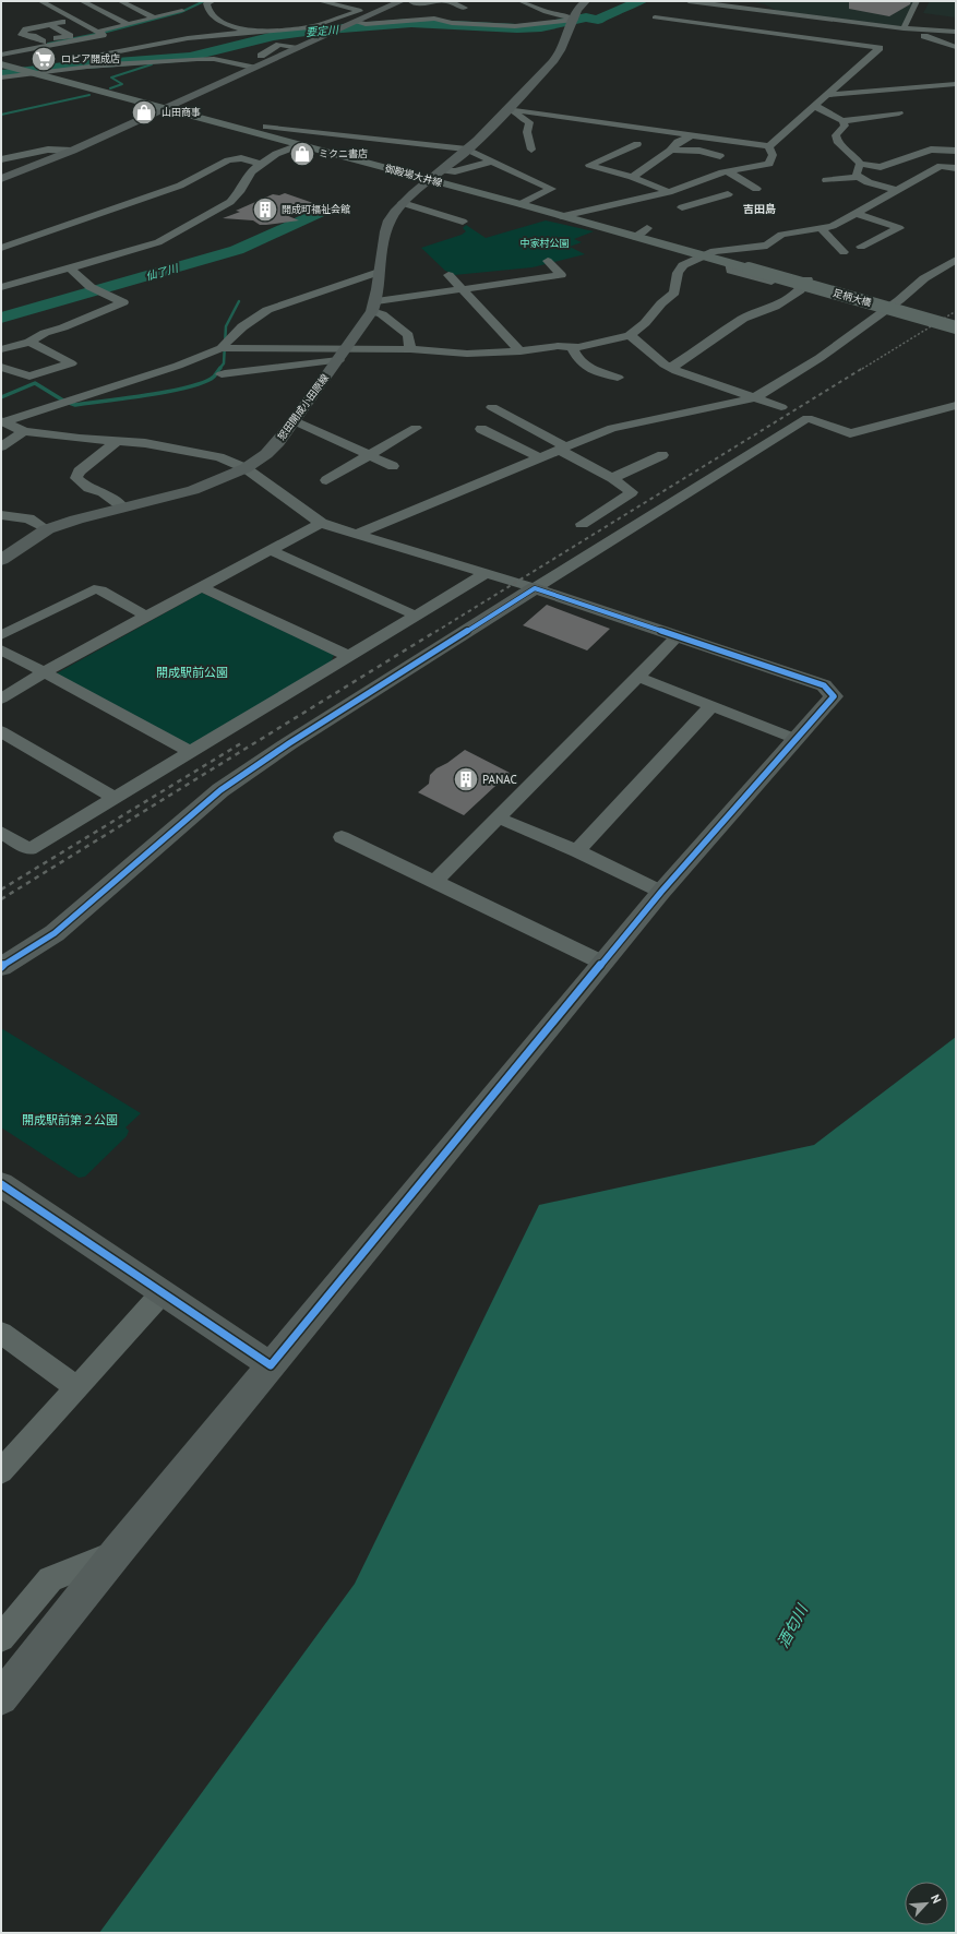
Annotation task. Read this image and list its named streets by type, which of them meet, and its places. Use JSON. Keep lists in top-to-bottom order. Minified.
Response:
{"streets":{"main road":["御殿場大井線","足柄大橋"],"street":["怒田開成小田原線"]},"crossings":[["御殿場大井線","足柄大橋"],["御殿場大井線","怒田開成小田原線"]],"districts":["吉田島"],"water":["要定川","仙了川","酒匂川"],"parks":["中家村公園","開成駅前公園","開成駅前第２公園"],"places":{"supermarket":["ロピア開成店"],"shop":["山田商事","ミクニ書店"],"building":["開成町福祉会館","PANAC"]},"north":"top right"}
